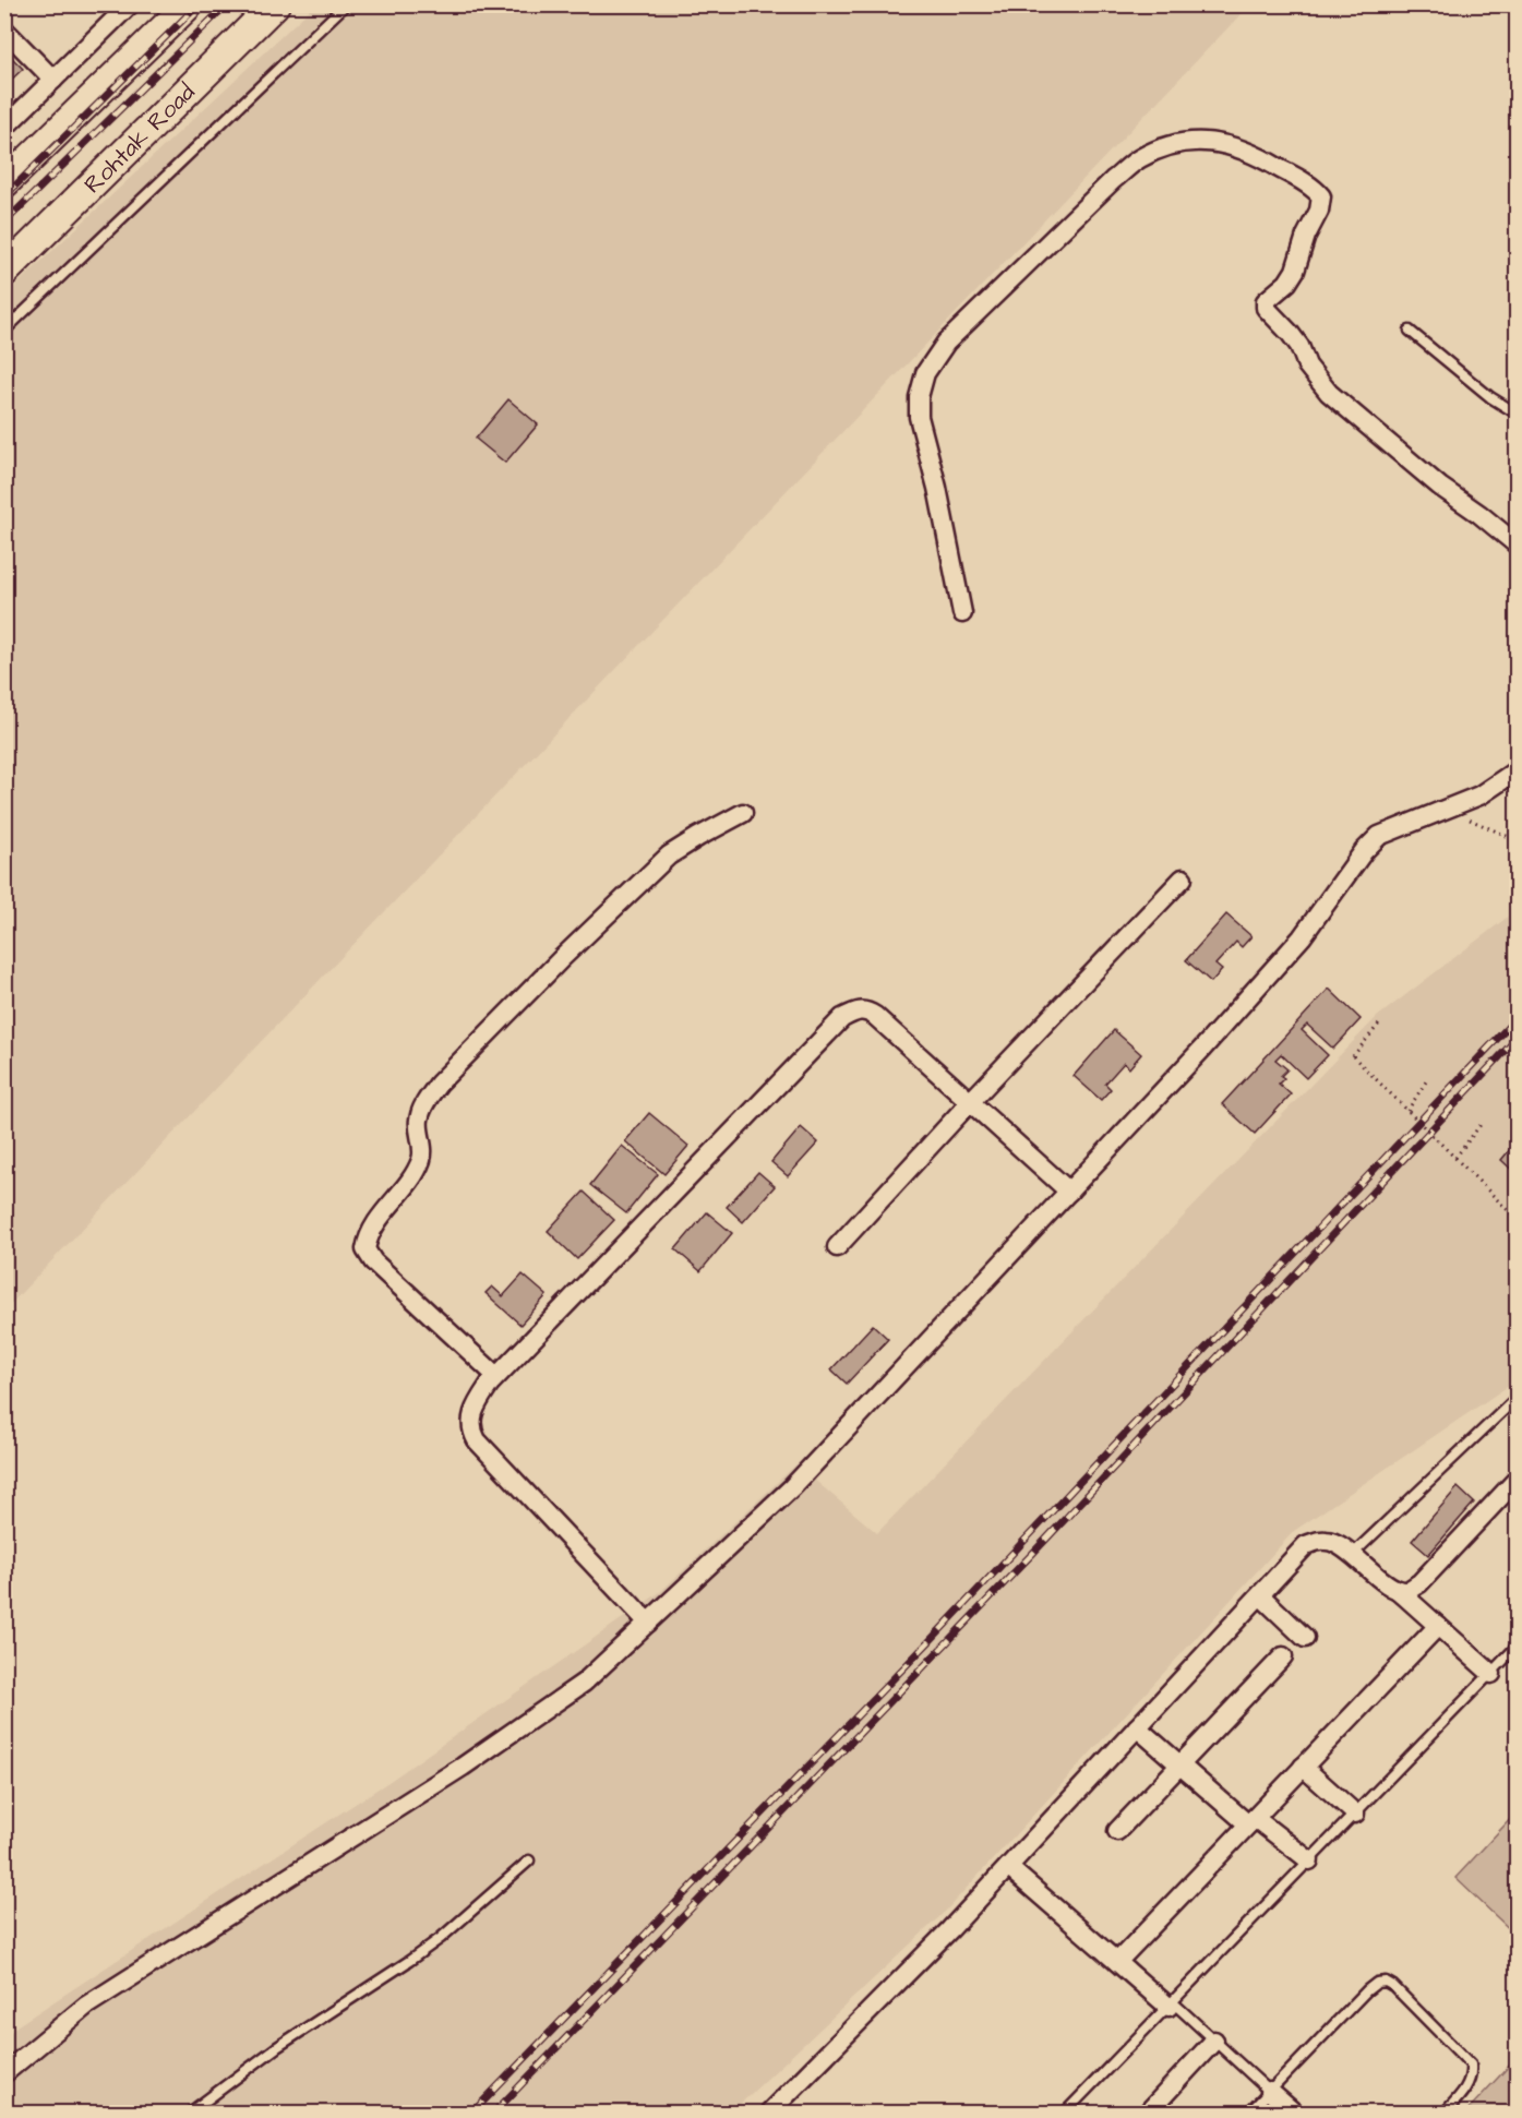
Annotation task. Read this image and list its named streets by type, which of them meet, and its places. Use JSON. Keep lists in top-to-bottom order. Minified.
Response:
{"streets":{"main road":["Rohtak Road"]}}
